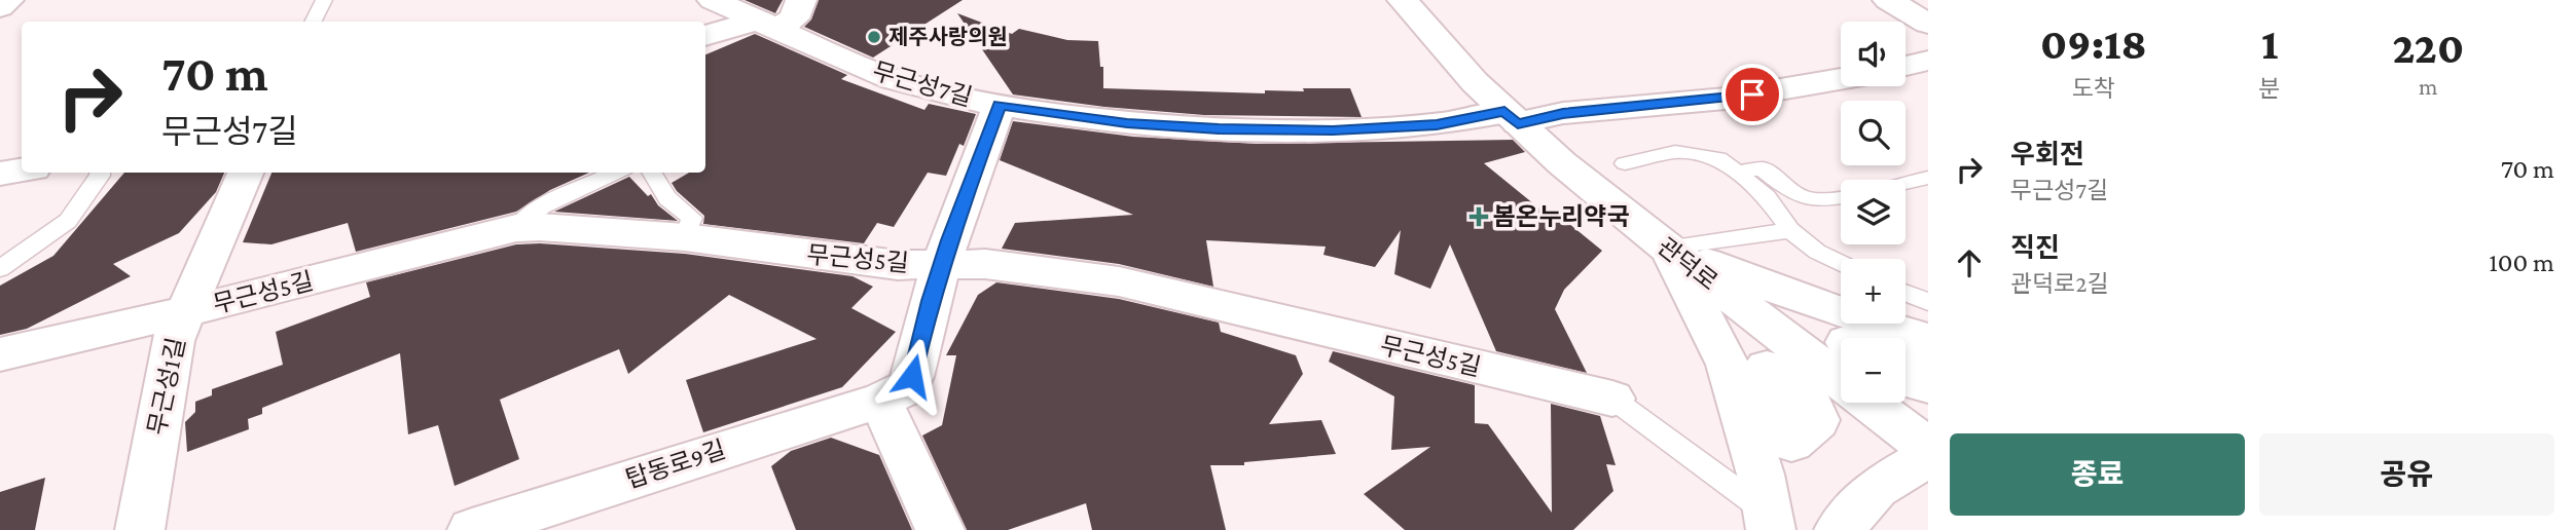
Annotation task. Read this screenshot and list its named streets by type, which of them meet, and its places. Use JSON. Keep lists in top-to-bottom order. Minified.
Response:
{"streets":{"street":["무근성7길","무근성5길","관덕로","무근성1길","탑동로9길"]},"crossings":[["무근성7길","관덕로"],["무근성7길","탑동로9길"],["무근성5길","무근성1길"],["무근성5길","탑동로9길"]],"places":{"other":["제주사랑의원"],"health":["봄온누리약국"]},"page":{"eta":["09:18","도착","1","분","220","m"],"map_buttons":["+","−"],"turn":["70 m","무근성7길"],"list":[{"name":"우회전","note":"무근성7길","value":"70 m"},{"name":"직진","note":"관덕로2길","value":"100 m"}],"buttons":["종료","공유"]}}
